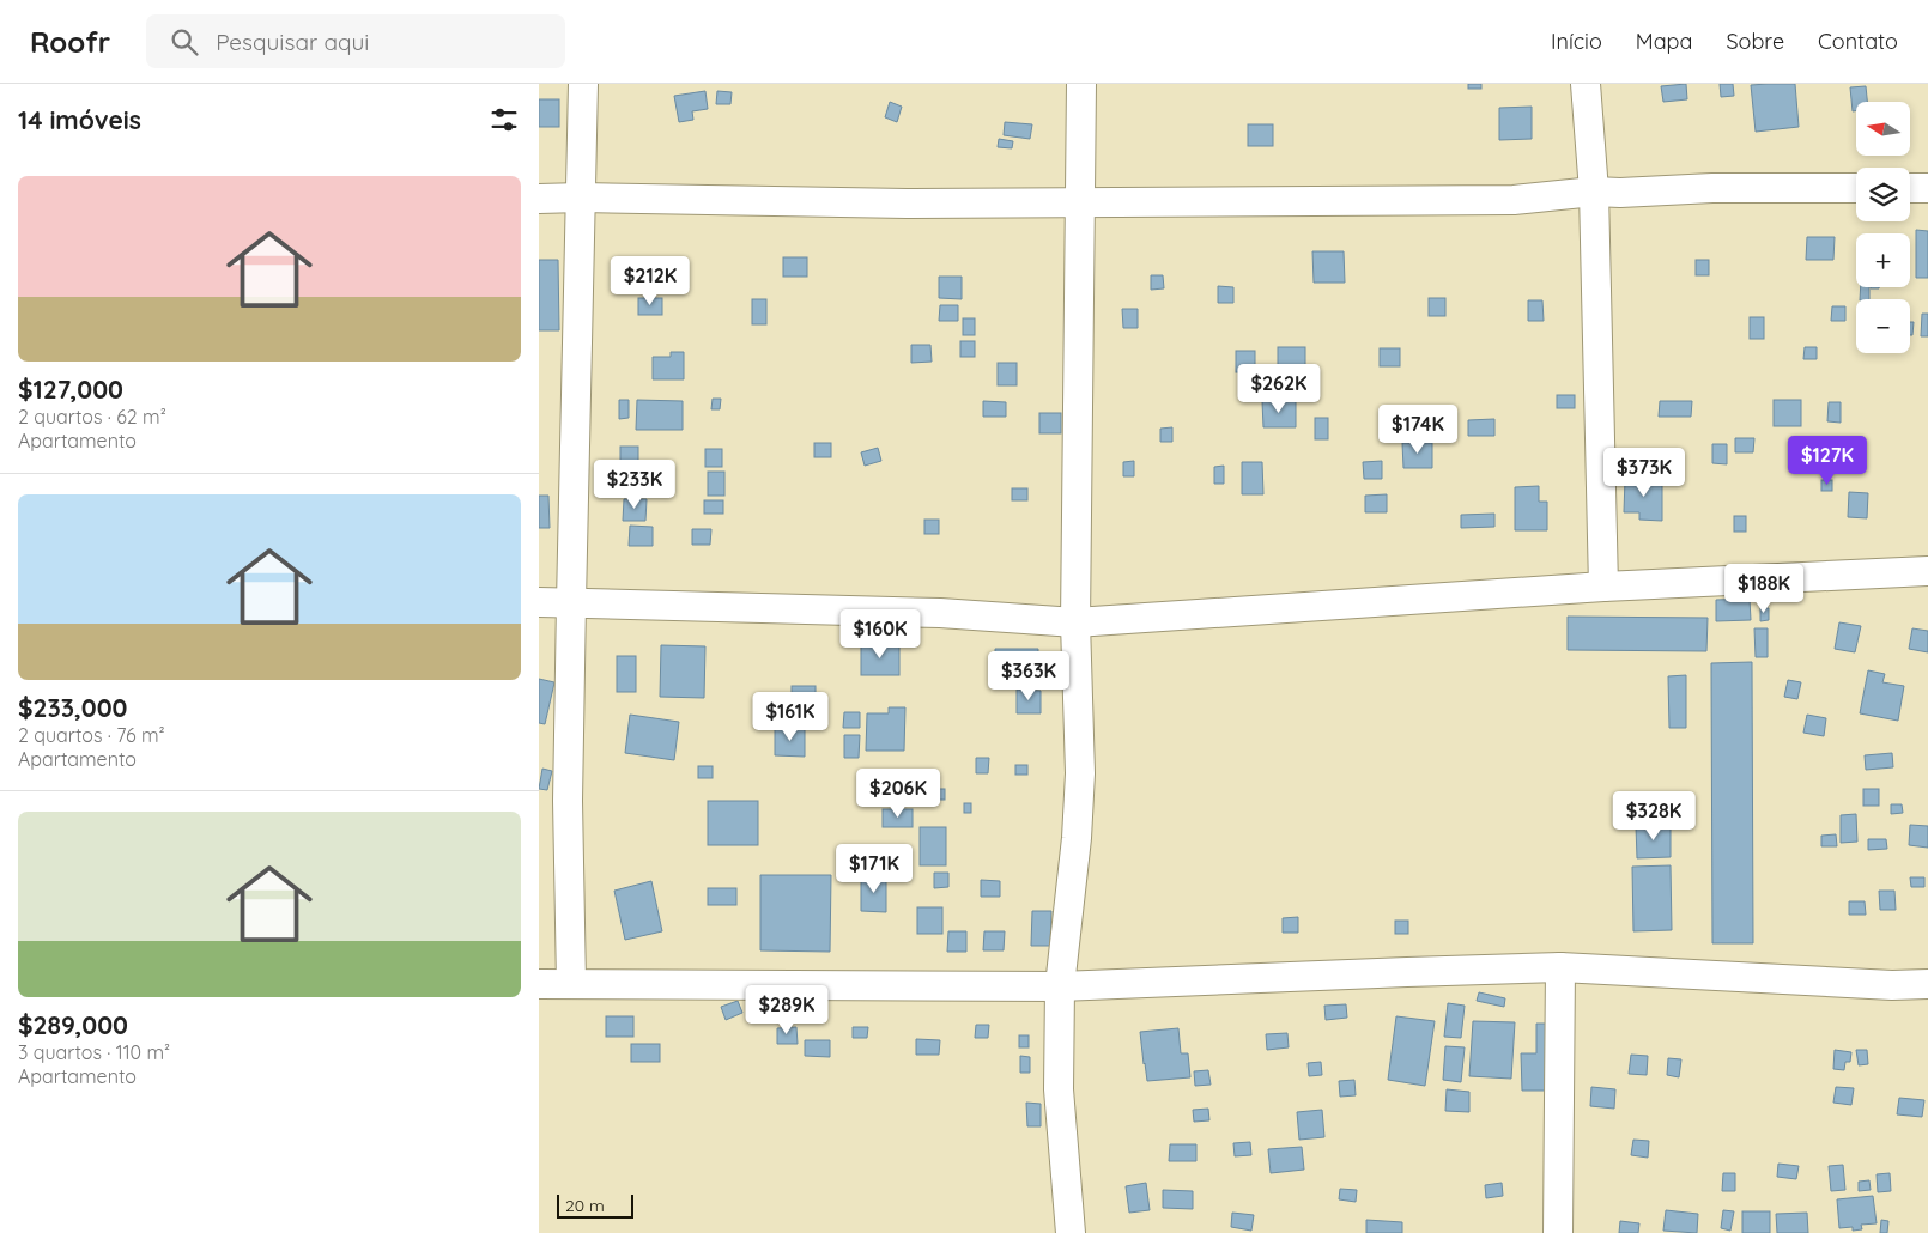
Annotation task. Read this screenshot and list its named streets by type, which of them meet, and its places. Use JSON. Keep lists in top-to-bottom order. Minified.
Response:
{"scale_bar":"20 m","north":"left","page":{"header":"Roofr","search":"Pesquisar aqui","nav":["Início","Mapa","Sobre","Contato"],"heading":"14 imóveis","map_buttons":["+","−"],"list":[{"name":"$127,000","note":"2 quartos · 62 m² · Apartamento"},{"name":"$233,000","note":"2 quartos · 76 m² · Apartamento"},{"name":"$289,000","note":"3 quartos · 110 m² · Apartamento"}],"price":["$212K","$262K","$174K","$127K","$373K","$233K","$188K","$160K","$363K","$161K","$206K","$328K","$171K","$289K"],"scale":"20 m"}}
